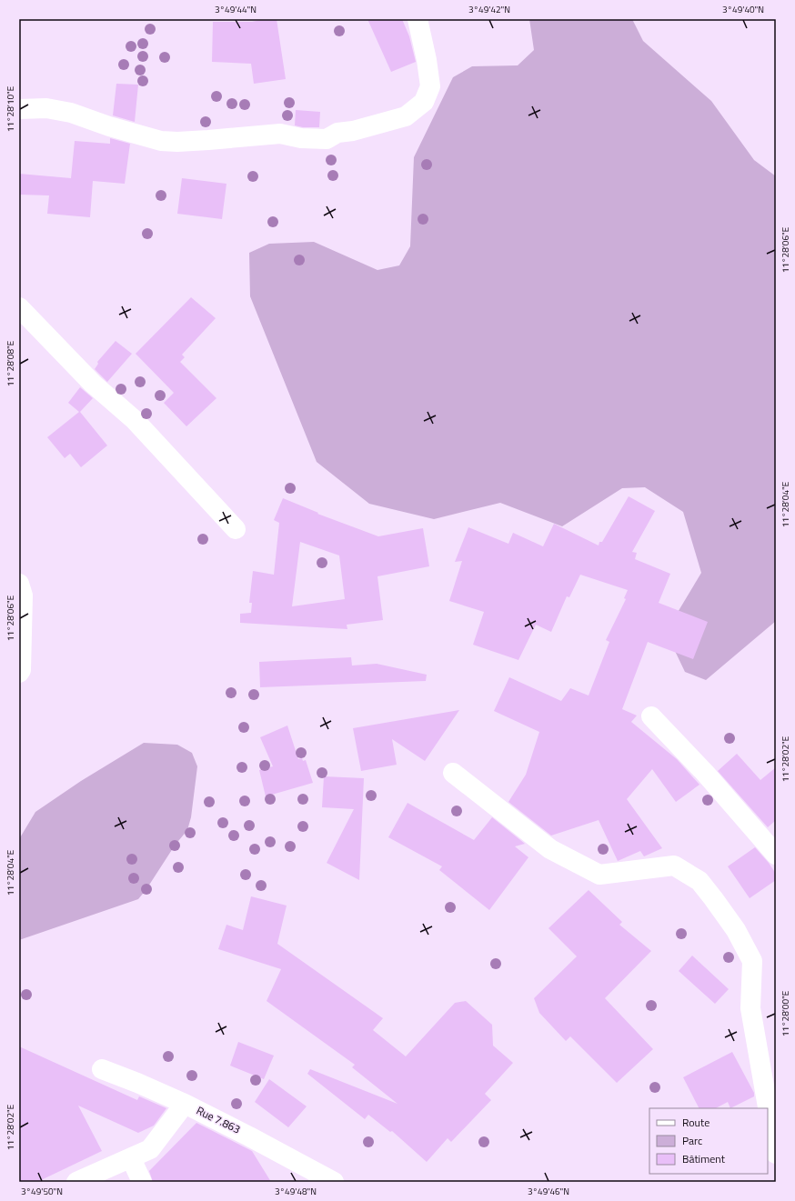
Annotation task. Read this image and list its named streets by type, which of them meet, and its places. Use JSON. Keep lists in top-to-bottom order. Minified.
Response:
{"streets":{"street":["Rue 7.863"]},"legend":["Route","Parc","Bâtiment"],"coordinates":["3°49'44\"N","3°49'42\"N","3°49'40\"N","11°28'10\"E","11°28'06\"E","11°28'08\"E","11°28'04\"E","11°28'02\"E","11°28'00\"E","3°49'50\"N","3°49'48\"N","3°49'46\"N"]}
